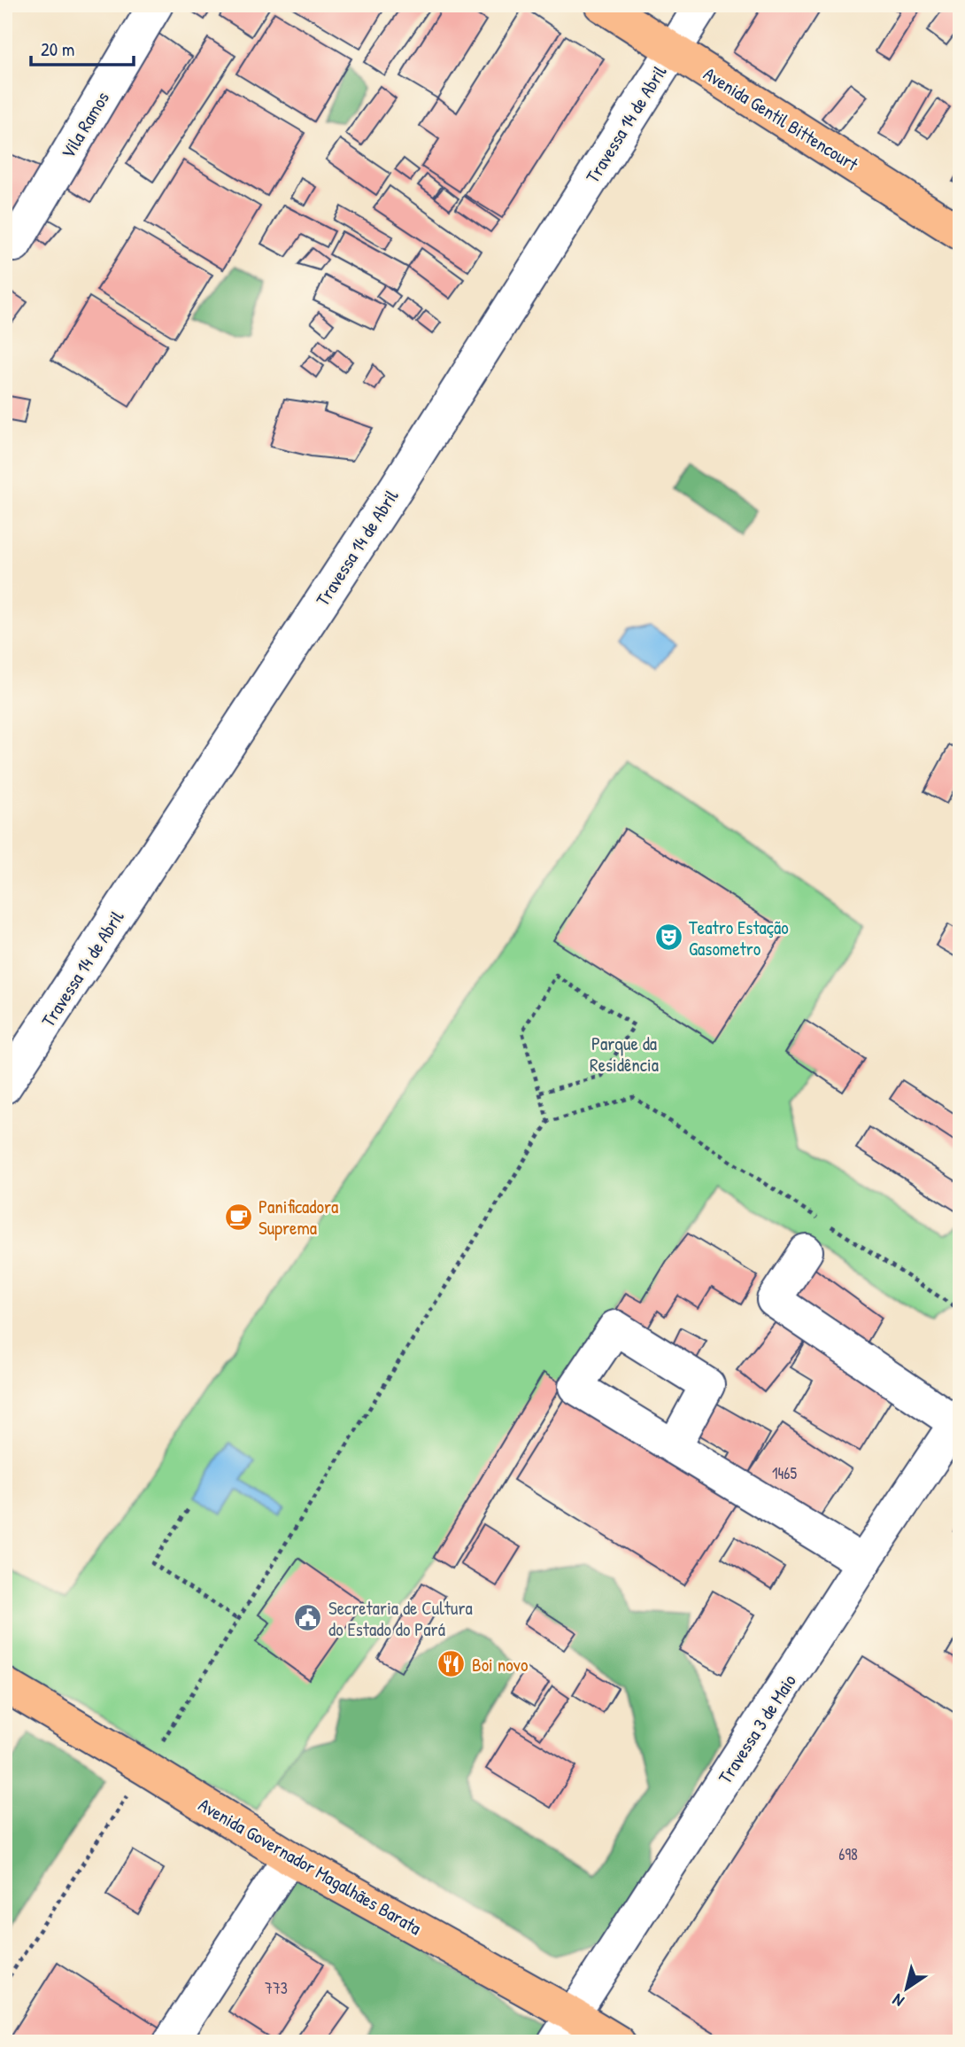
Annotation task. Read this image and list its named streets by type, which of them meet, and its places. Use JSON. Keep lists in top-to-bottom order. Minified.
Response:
{"streets":{"main road":["Avenida Gentil Bittencourt","Avenida Governador Magalhães Barata"],"street":["Travessa 14 de Abril","Vila Ramos","Travessa 3 de Maio"]},"crossings":[["Avenida Gentil Bittencourt","Travessa 14 de Abril"],["Travessa 3 de Maio","Avenida Governador Magalhães Barata"]],"parks":["Parque da Residência"],"places":{"theatre":["Teatro Estação Gasometro"],"cafe":["Panificadora Suprema"],"public building":["Secretaria de Cultura do Estado do Pará"],"restaurant":["Boi novo"]},"house_numbers":["1465","698","773"],"scale_bar":"20 m","north":"bottom left"}
